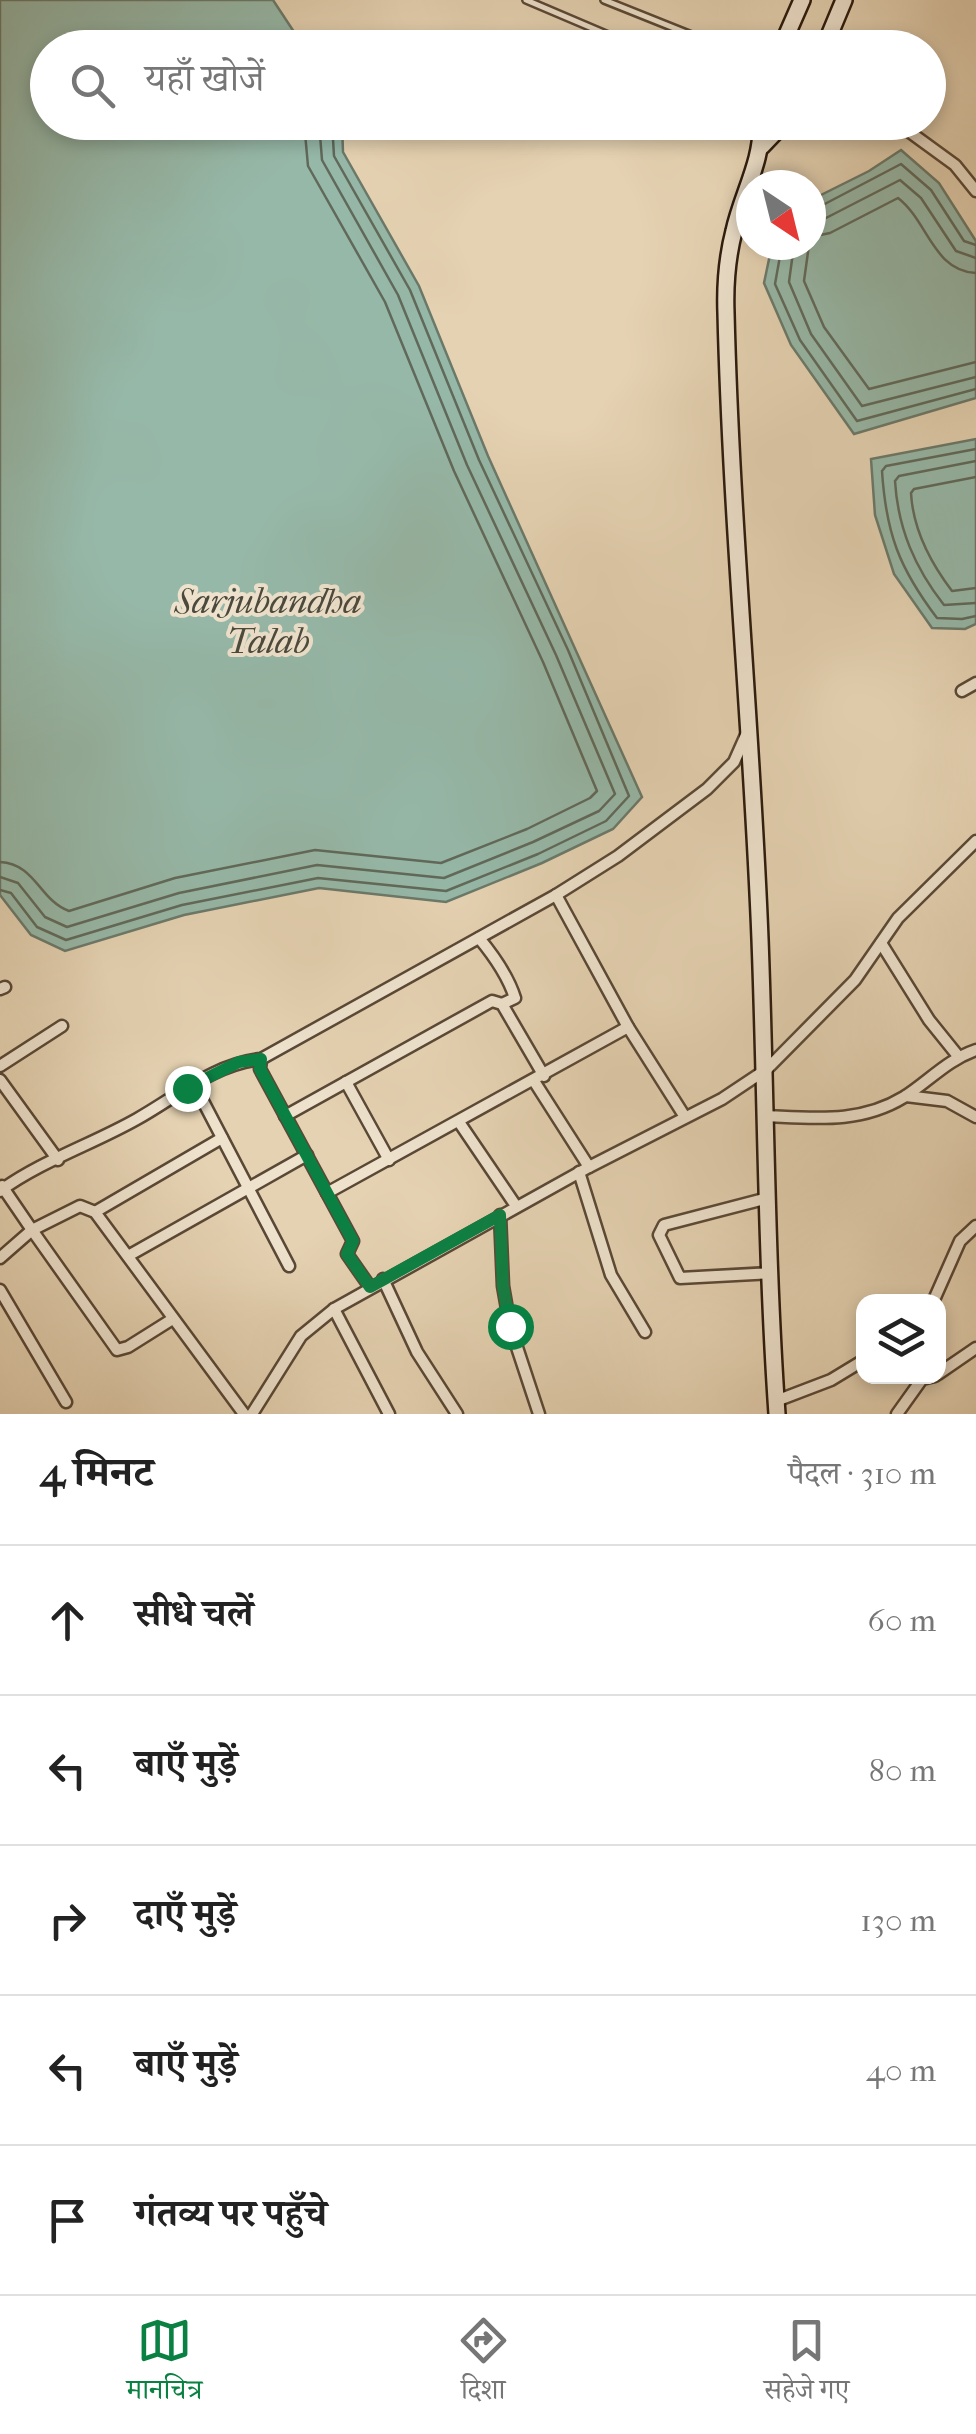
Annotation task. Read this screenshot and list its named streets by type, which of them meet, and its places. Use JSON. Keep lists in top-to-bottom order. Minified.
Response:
{"water":["Sarjubandha Talab"],"north":"bottom right","page":{"search":"यहाँ खोजें","heading":["4 मिनट","पैदल · 310 m"],"list":[["सीधे चलें","60 m"],["बाएँ मुड़ें","80 m"],["दाएँ मुड़ें","130 m"],["बाएँ मुड़ें","40 m"],"गंतव्य पर पहुँचे"],"nav":["मानचित्र","दिशा","सहेजे गए"]}}
